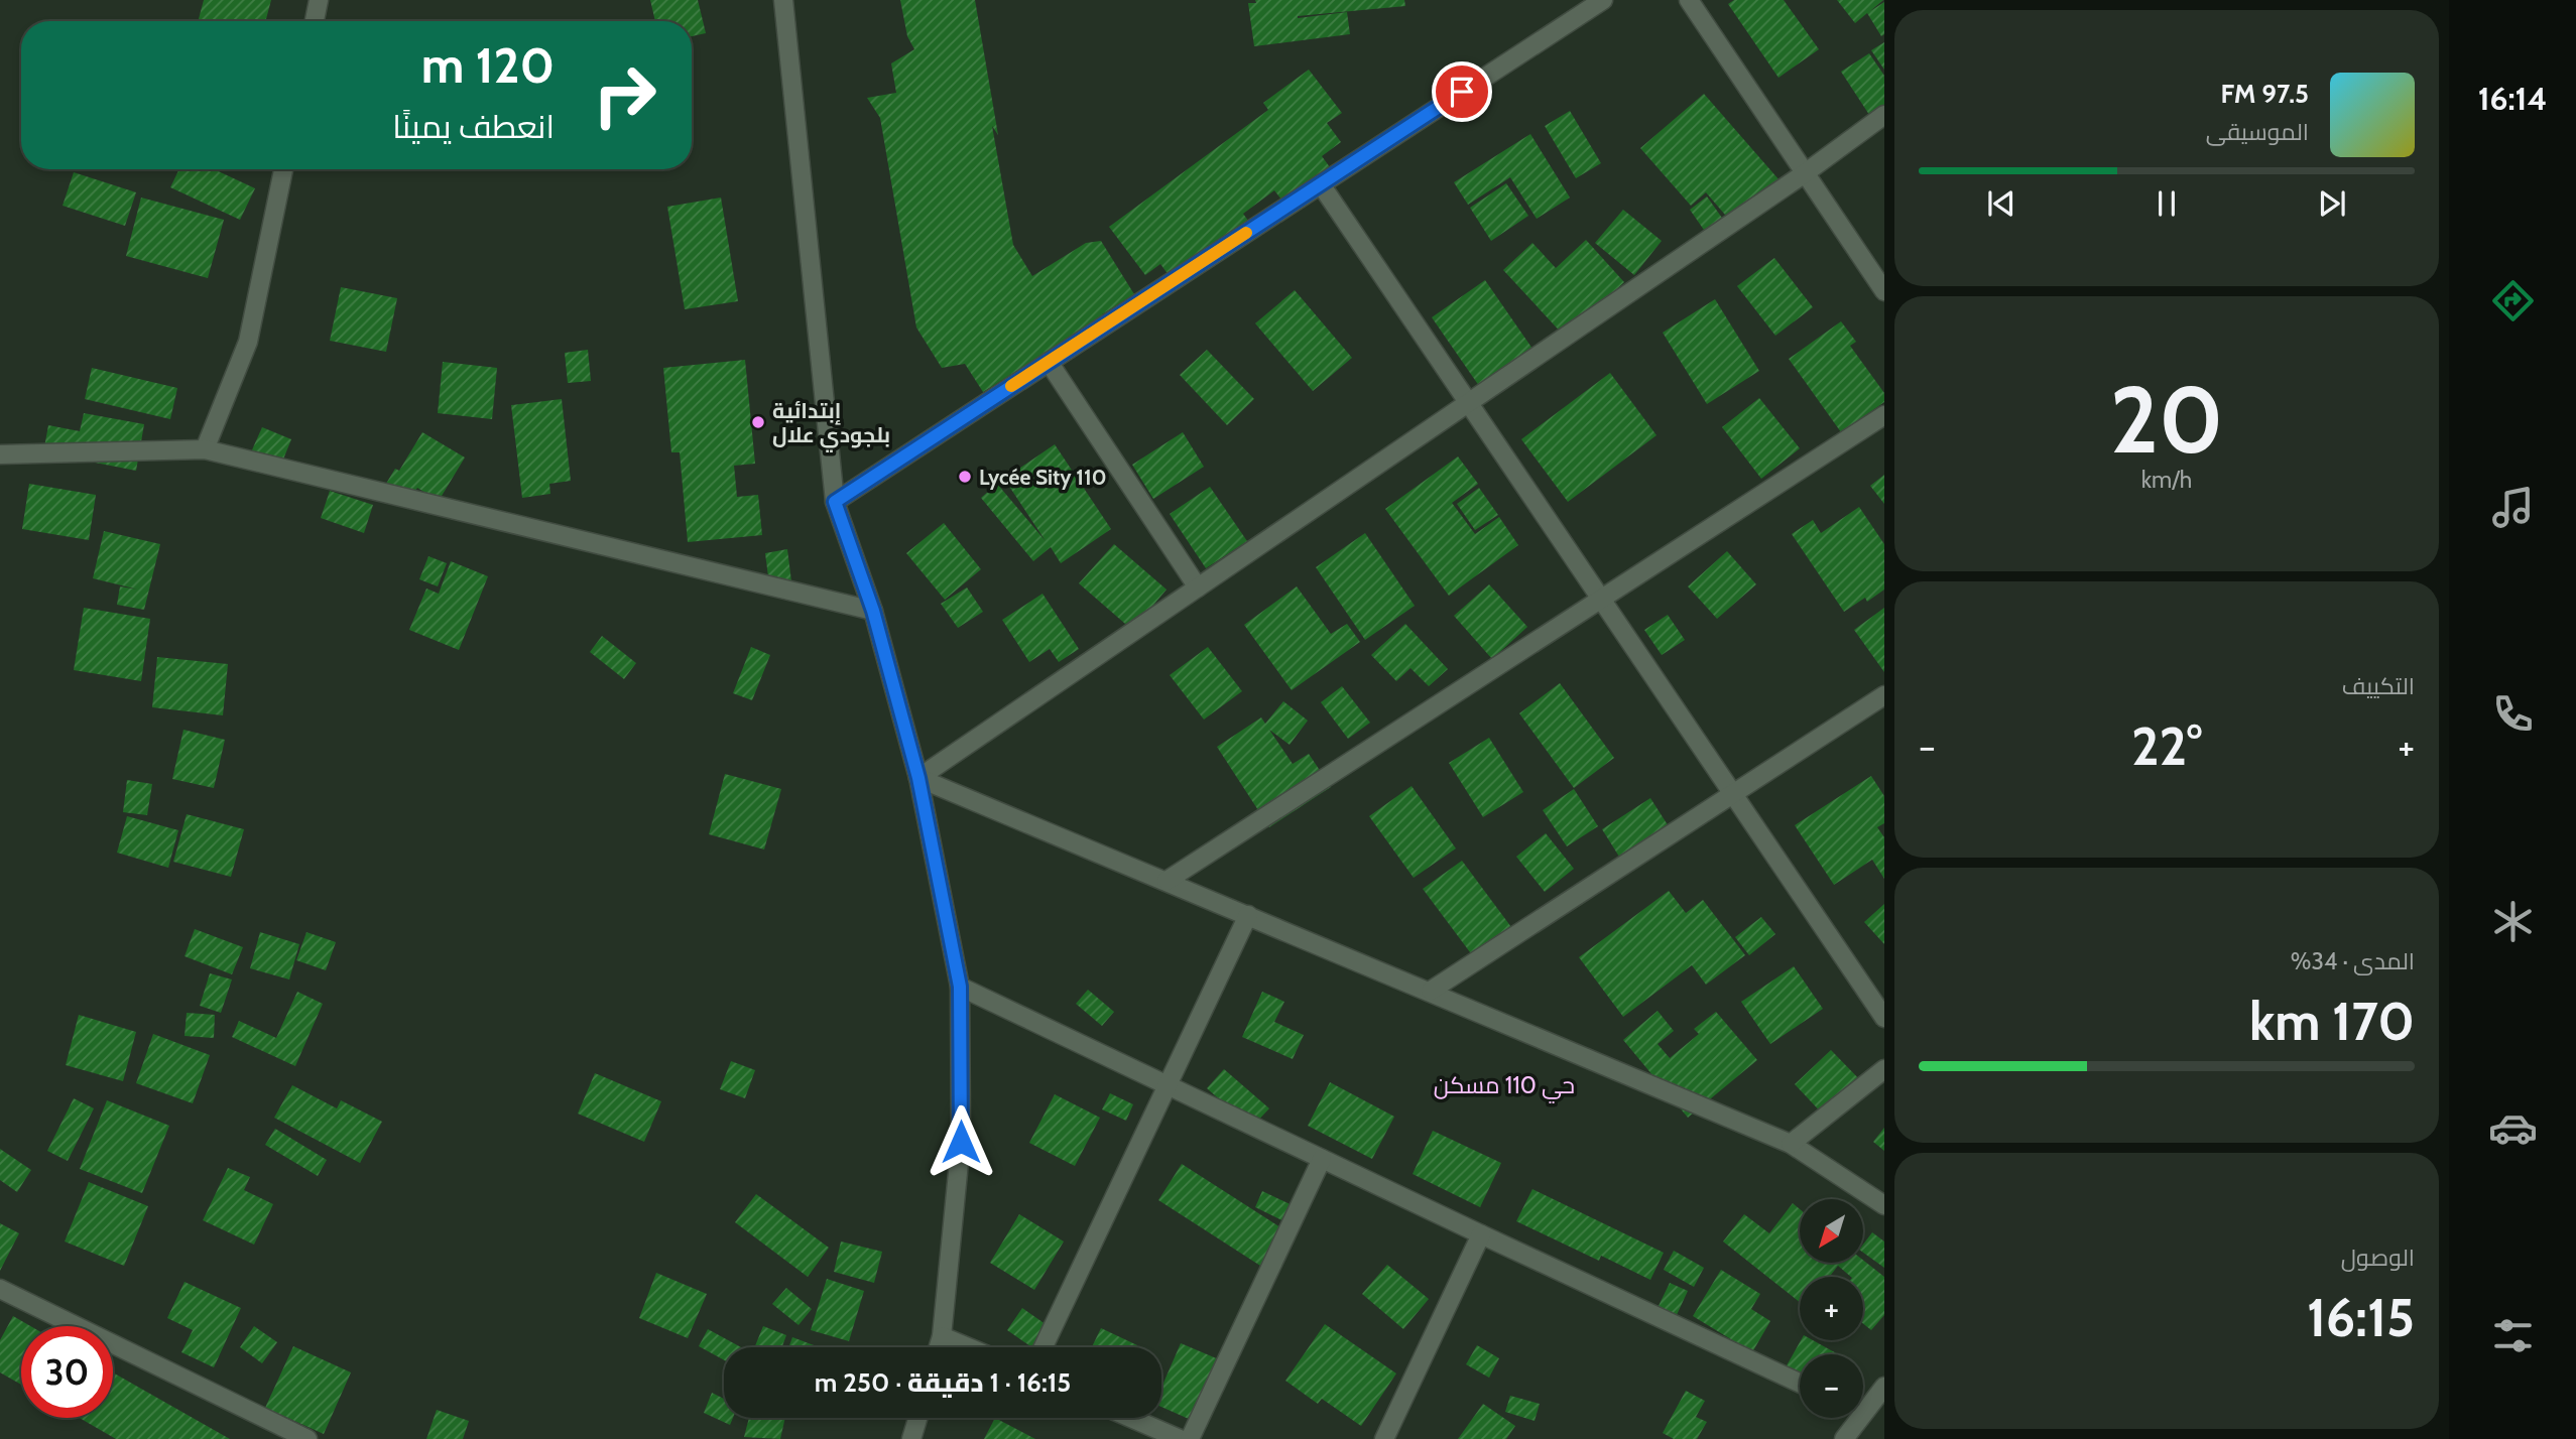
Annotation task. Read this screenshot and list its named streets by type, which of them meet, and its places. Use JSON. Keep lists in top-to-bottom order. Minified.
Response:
{"districts":["حي 110 مسكن"],"places":["إبتدائية بلجودي علال","Lycée Sity 110"],"north":"bottom left","page":{"tabs":"16:14","turn":["120 m","انعطف يمينًا"],"song":["97.5 FM","الموسيقى"],"tile":[["20","km/h"],"التكييف",["المدى · 34%","170 km"],["الوصول","16:15"]],"heat":["−","22°","+"],"map_buttons":["+","−"],"limit":"30","trip":"16:15 · 1 دقيقة · 250 m"}}
